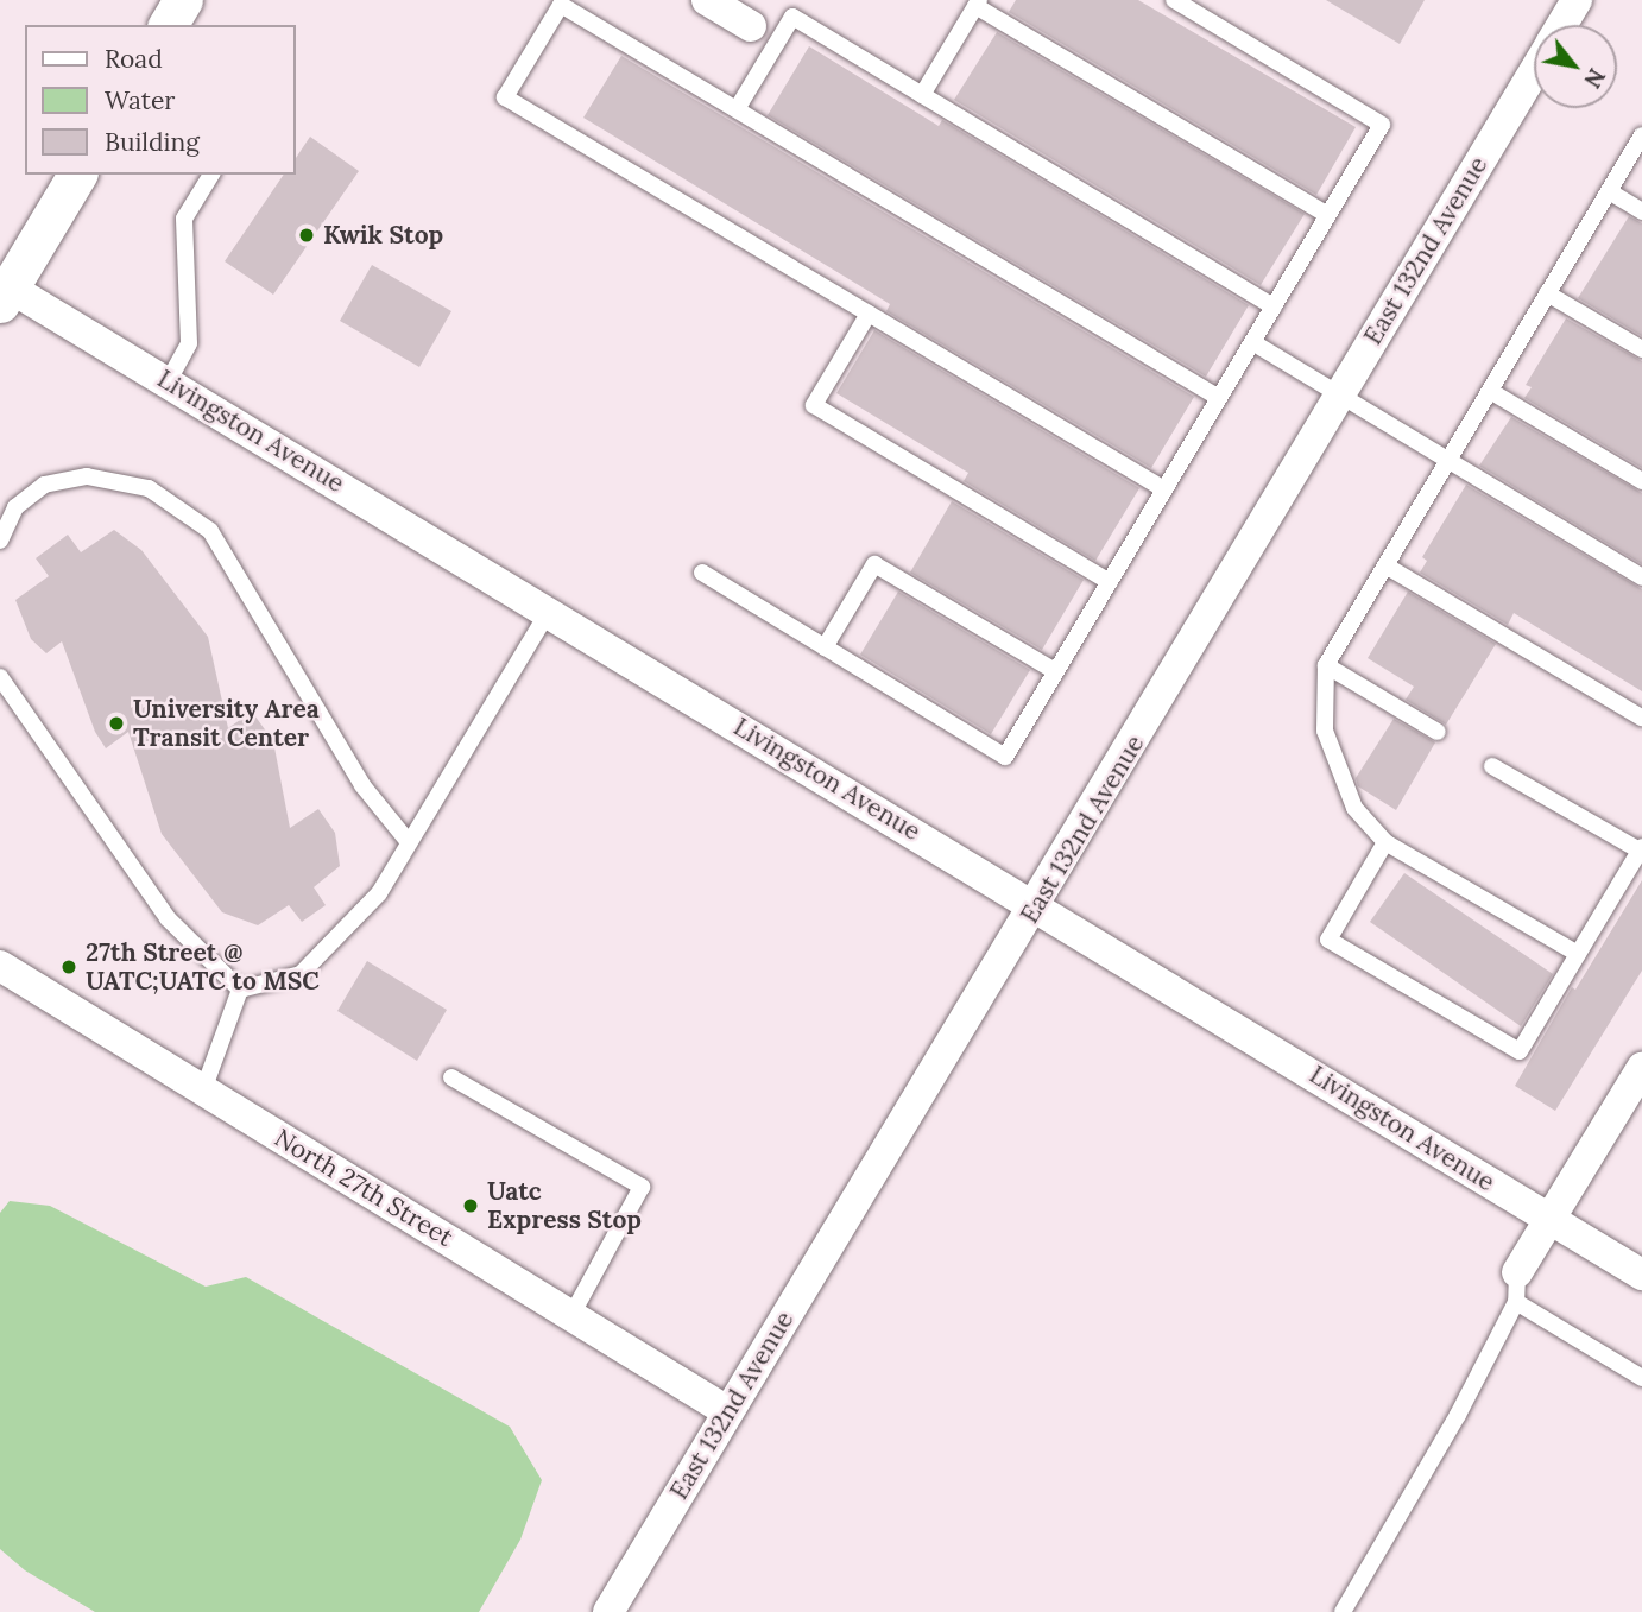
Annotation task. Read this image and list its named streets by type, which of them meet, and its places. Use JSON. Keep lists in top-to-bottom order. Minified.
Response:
{"streets":{"street":["East 132nd Avenue","Livingston Avenue","North 27th Street"]},"crossings":[["East 132nd Avenue","Livingston Avenue"],["East 132nd Avenue","North 27th Street"]],"places":["Kwik Stop","University Area Transit Center","27th Street @ UATC;UATC to MSC","Uatc Express Stop"],"legend":["Road","Water","Building"],"north":"bottom right"}
